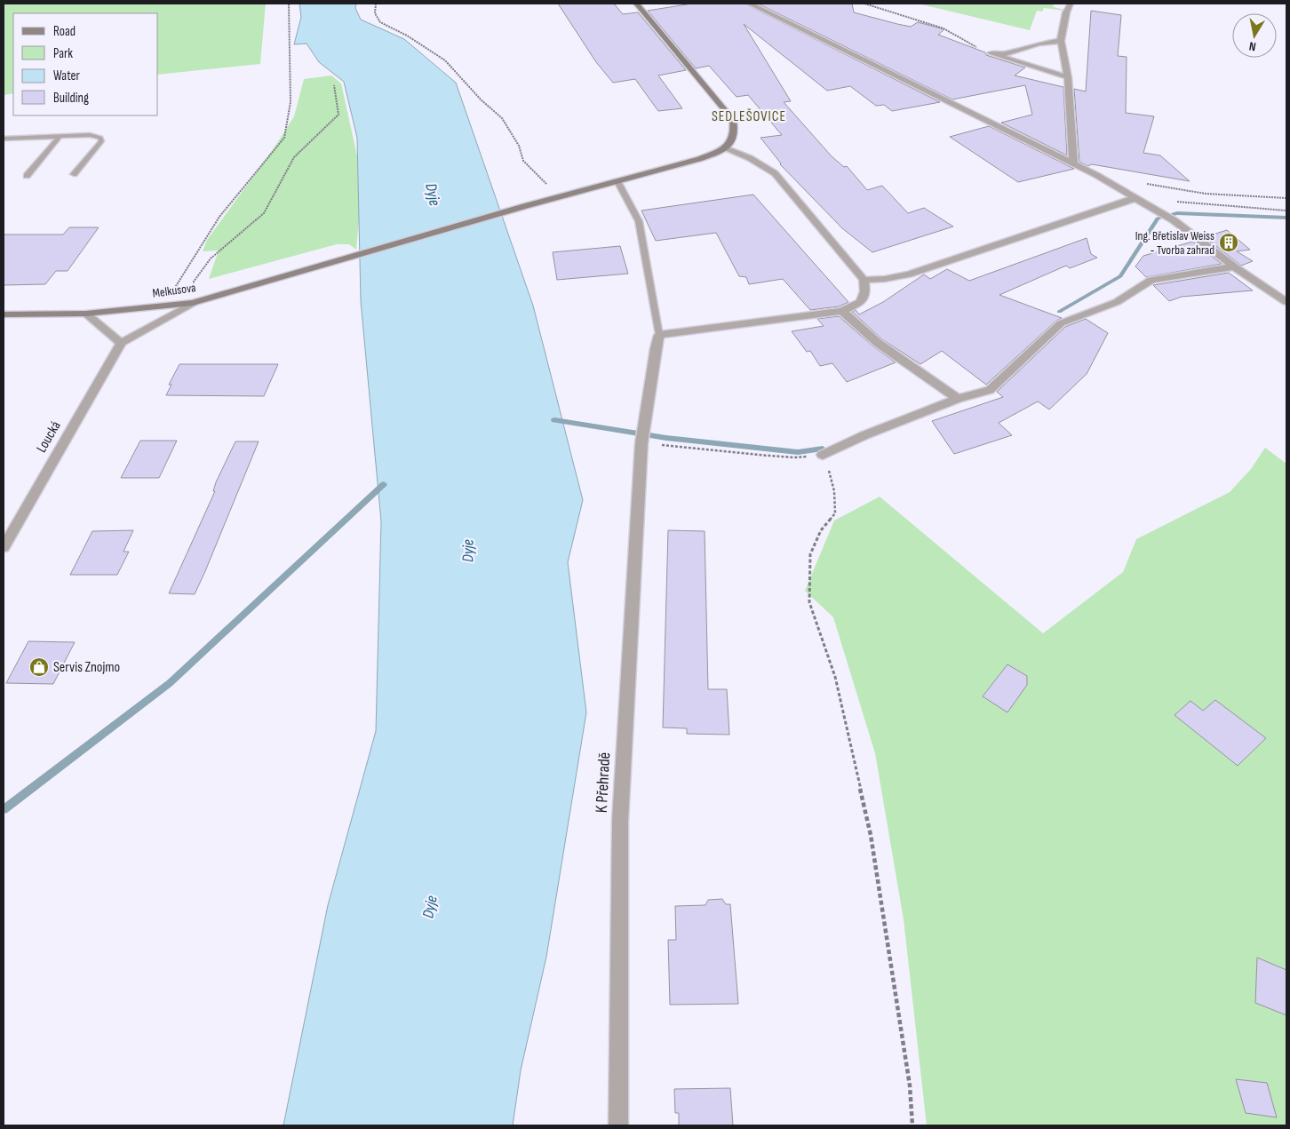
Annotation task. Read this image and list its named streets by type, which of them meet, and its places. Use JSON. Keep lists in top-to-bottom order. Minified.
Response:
{"streets":{"street":["Melkusova","Loucká","K Přehradě"]},"districts":["SEDLEŠOVICE"],"water":["Dyje"],"places":{"building":["Ing. Břetislav Weiss - Tvorba zahrad"],"shop":["Servis Znojmo"]},"legend":["Road","Park","Water","Building"],"north":"bottom"}
